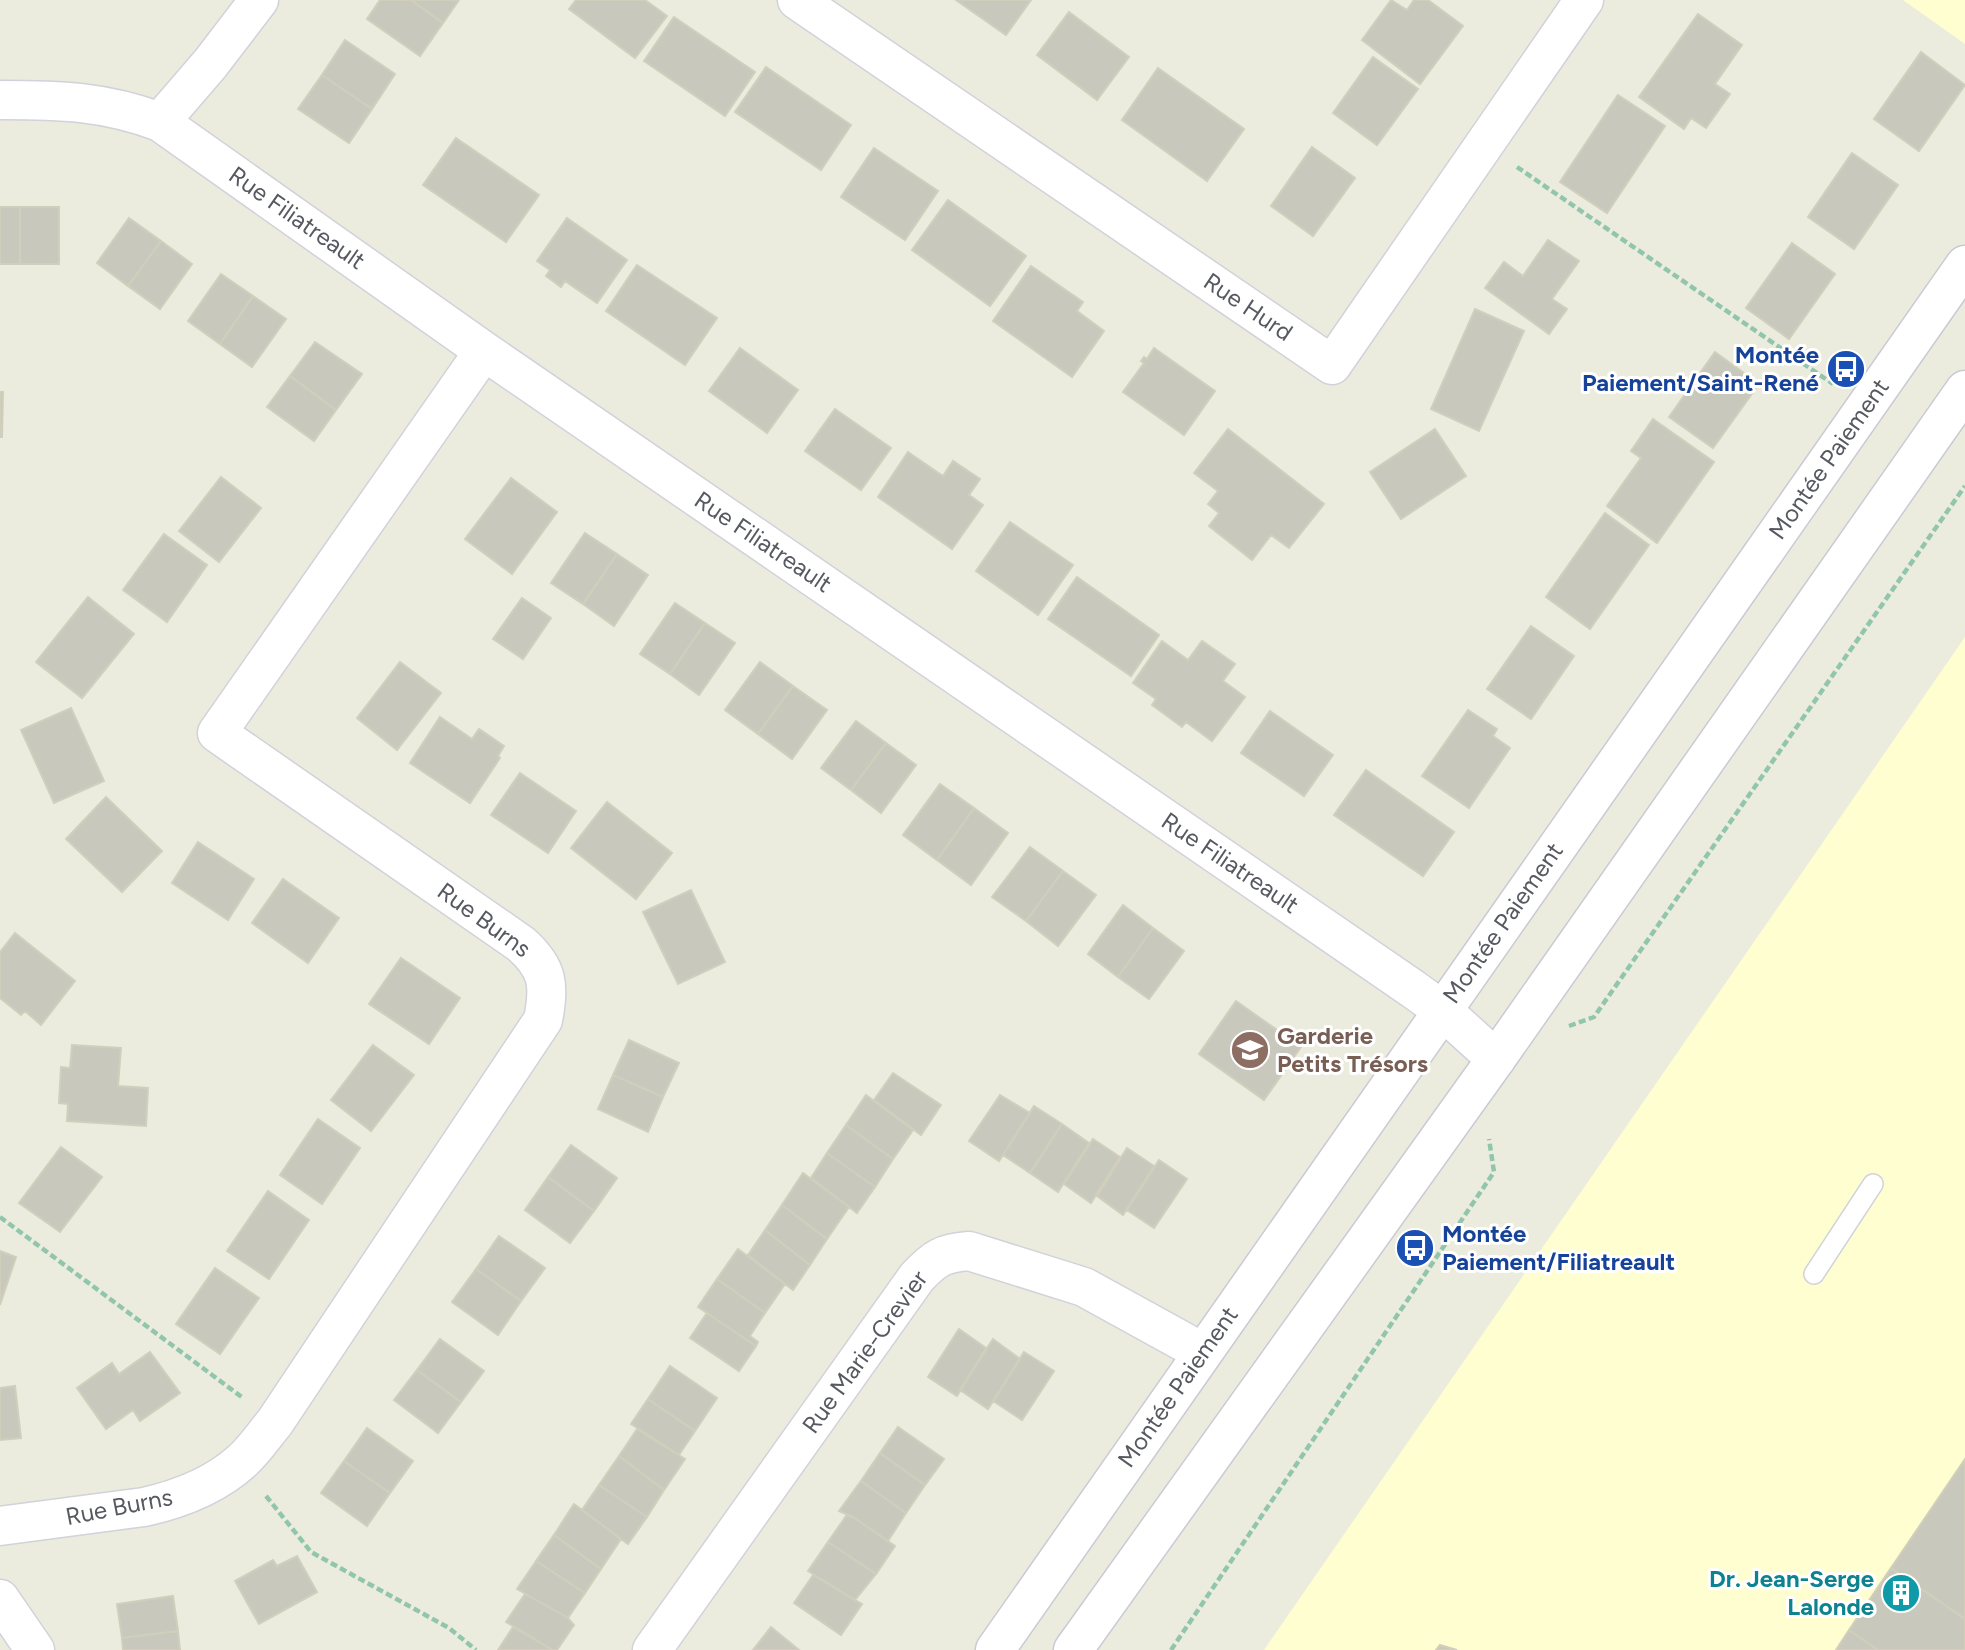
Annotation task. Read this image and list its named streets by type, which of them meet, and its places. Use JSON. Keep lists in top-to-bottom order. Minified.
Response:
{"streets":{"street":["Rue Filiatreault","Rue Hurd","Montée Paiement","Rue Burns","Rue Marie-Crevier"]},"crossings":[["Rue Filiatreault","Montée Paiement"],["Rue Filiatreault","Rue Burns"],["Montée Paiement","Rue Marie-Crevier"]],"places":{"bus stop":["Montée Paiement/Saint-René","Montée Paiement/Filiatreault"],"school or university":["Garderie Petits Trésors"],"building":["Dr. Jean-Serge Lalonde"]}}
